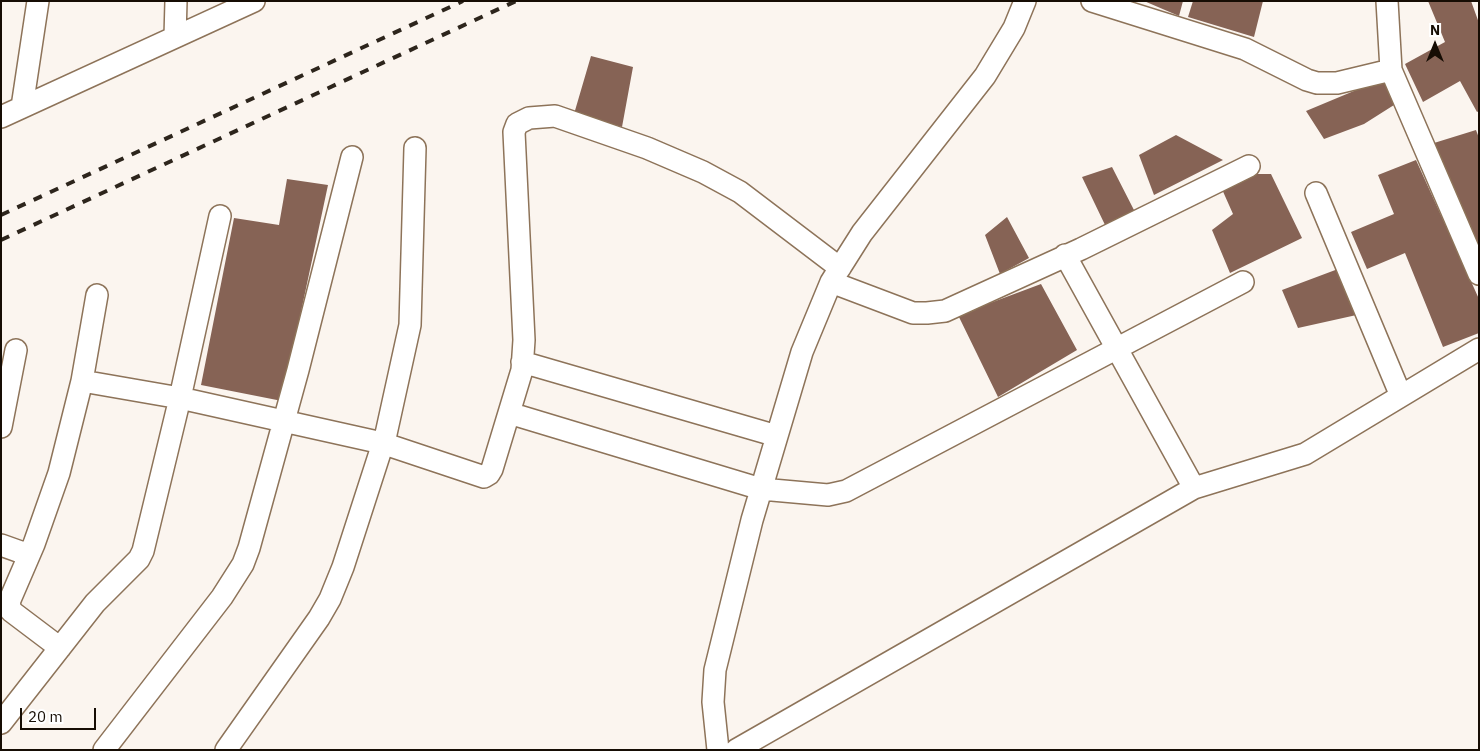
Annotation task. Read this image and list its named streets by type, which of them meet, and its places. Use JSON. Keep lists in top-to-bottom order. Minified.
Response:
{"scale_bar":"20 m","north":"top"}
